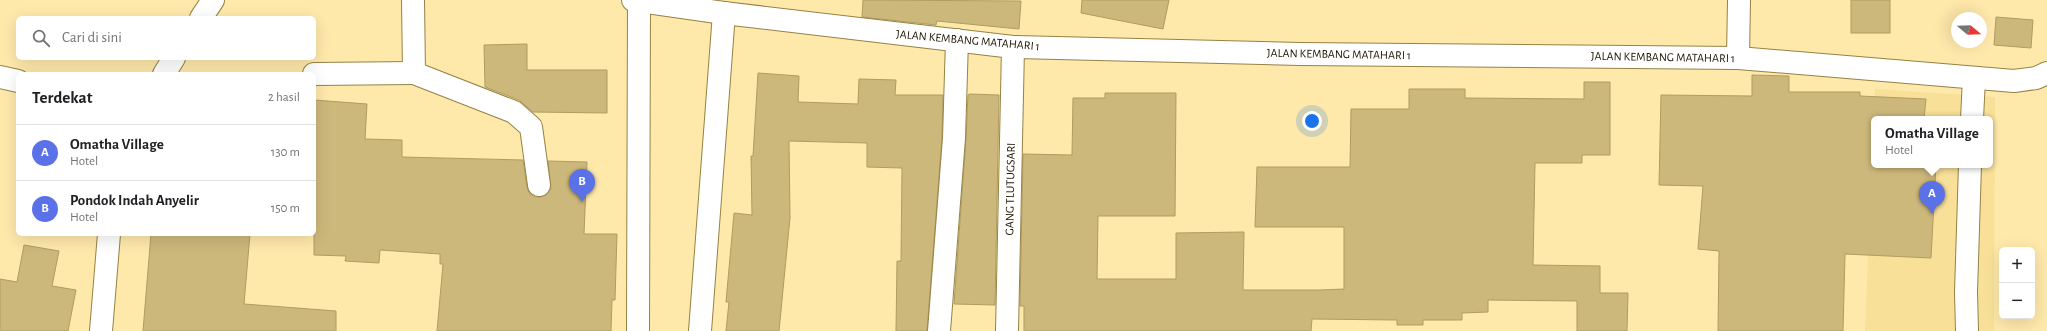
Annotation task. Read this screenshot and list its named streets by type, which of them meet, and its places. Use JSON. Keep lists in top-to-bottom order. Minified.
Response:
{"streets":{"street":["JALAN KEMBANG MATAHARI 1","GANG TLUTUGSARI"]},"crossings":[["JALAN KEMBANG MATAHARI 1","GANG TLUTUGSARI"]],"north":"right","page":{"search":"Cari di sini","heading":["Terdekat","2 hasil"],"popup":["Omatha Village","Hotel"],"list":[{"mark":"A","name":"Omatha Village","note":"Hotel","value":"130 m"},{"mark":"B","name":"Pondok Indah Anyelir","note":"Hotel","value":"150 m"}],"pins":["B","A"],"map_buttons":["+","−"]}}
